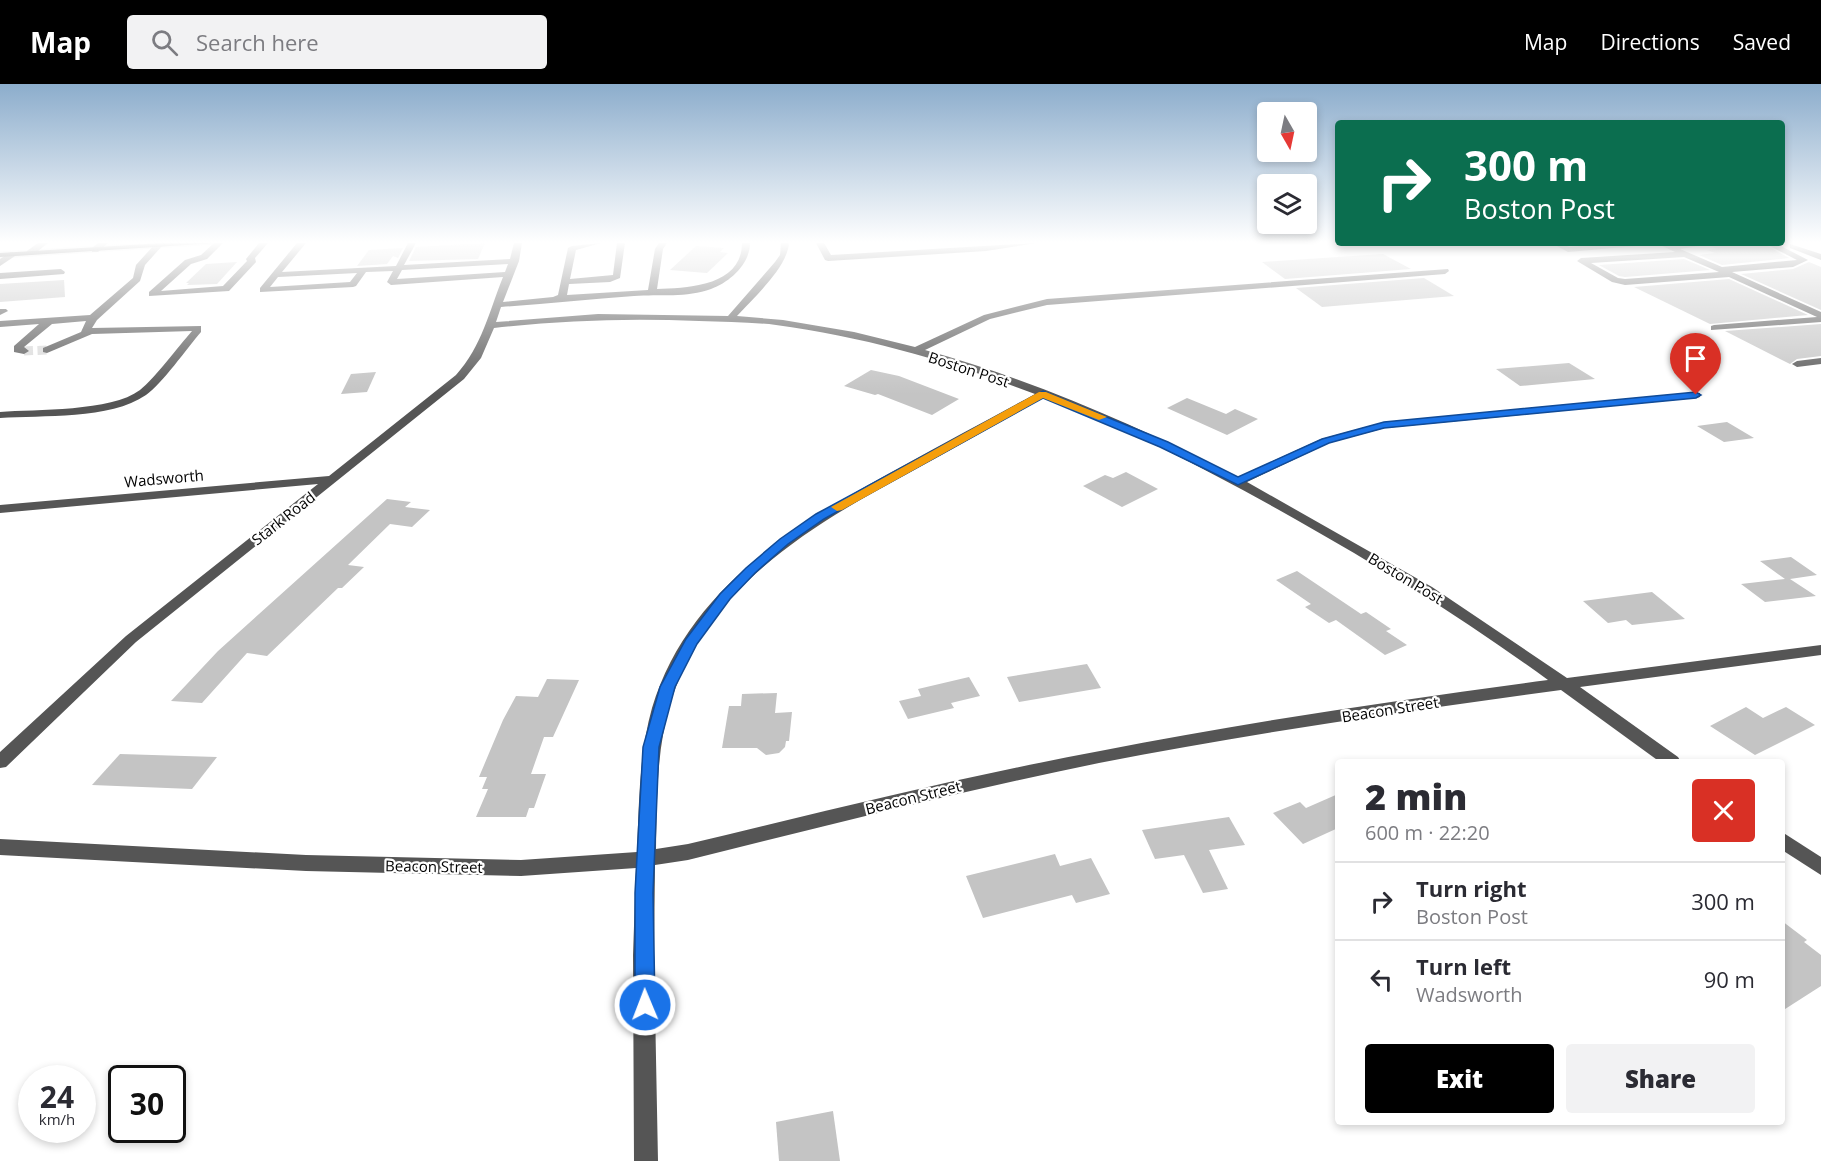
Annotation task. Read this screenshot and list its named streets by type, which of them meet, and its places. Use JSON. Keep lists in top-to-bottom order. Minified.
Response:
{"streets":{"street":["Boston Post","Wadsworth","Stark Road","Beacon Street"]},"crossings":[["Boston Post","Stark Road"],["Boston Post","Beacon Street"],["Wadsworth","Stark Road"]],"north":"bottom","page":{"header":"Map","search":"Search here","nav":["Map","Directions","Saved"],"turn":["300 m","Boston Post"],"heading":["2 min","600 m · 22:20"],"list":[{"name":"Turn right","note":"Boston Post","value":"300 m"},{"name":"Turn left","note":"Wadsworth","value":"90 m"}],"buttons":["Exit","Share"],"speed":"24 km/h","limit":"30"}}
